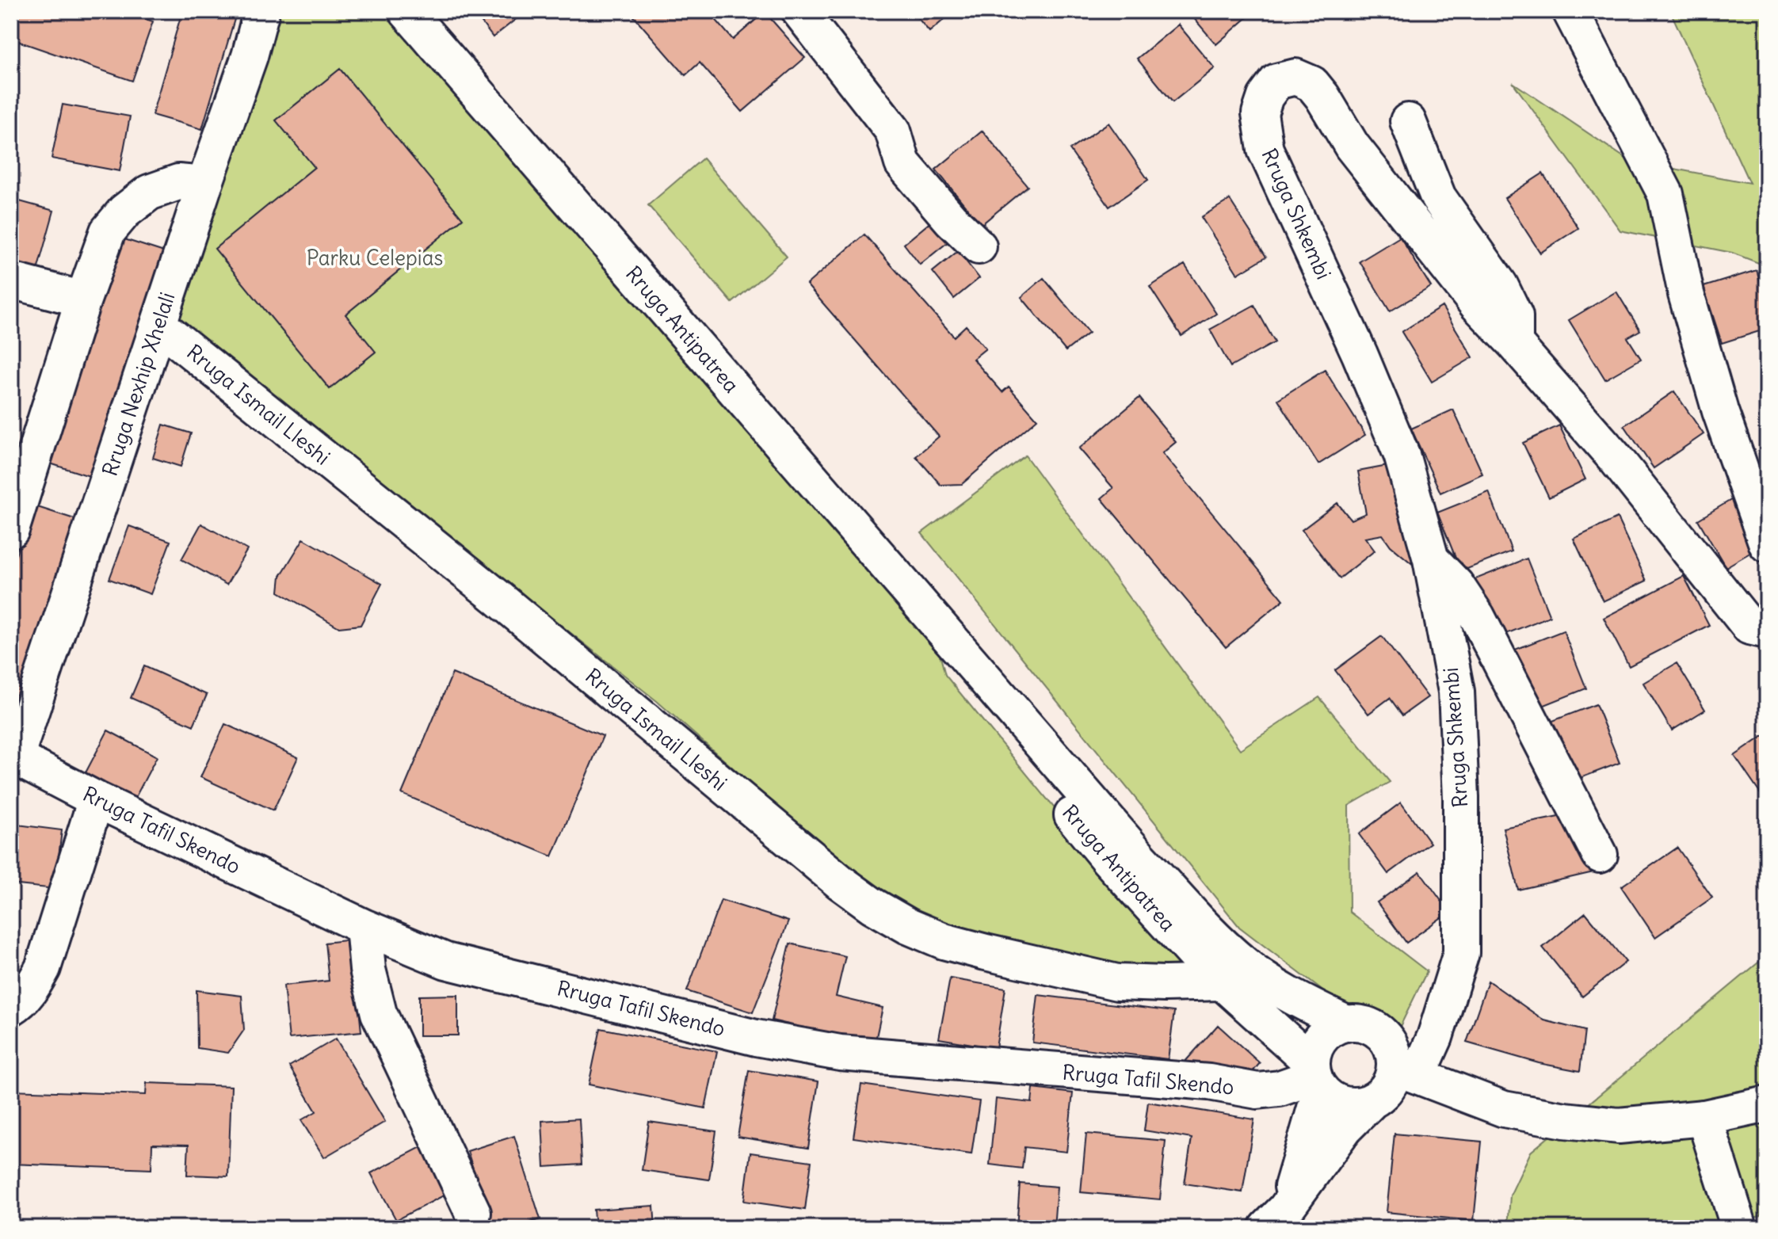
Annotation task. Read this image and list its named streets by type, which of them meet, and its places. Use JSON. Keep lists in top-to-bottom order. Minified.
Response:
{"streets":{"street":["Rruga Shkembi","Rruga Antipatrea","Rruga Nexhip Xhelali","Rruga Ismail Lleshi","Rruga Tafil Skendo"]},"crossings":[["Rruga Shkembi","Rruga Antipatrea"],["Rruga Shkembi","Rruga Tafil Skendo"],["Rruga Antipatrea","Rruga Ismail Lleshi"],["Rruga Antipatrea","Rruga Tafil Skendo"],["Rruga Nexhip Xhelali","Rruga Ismail Lleshi"],["Rruga Nexhip Xhelali","Rruga Tafil Skendo"]],"parks":["Parku Celepias"]}
